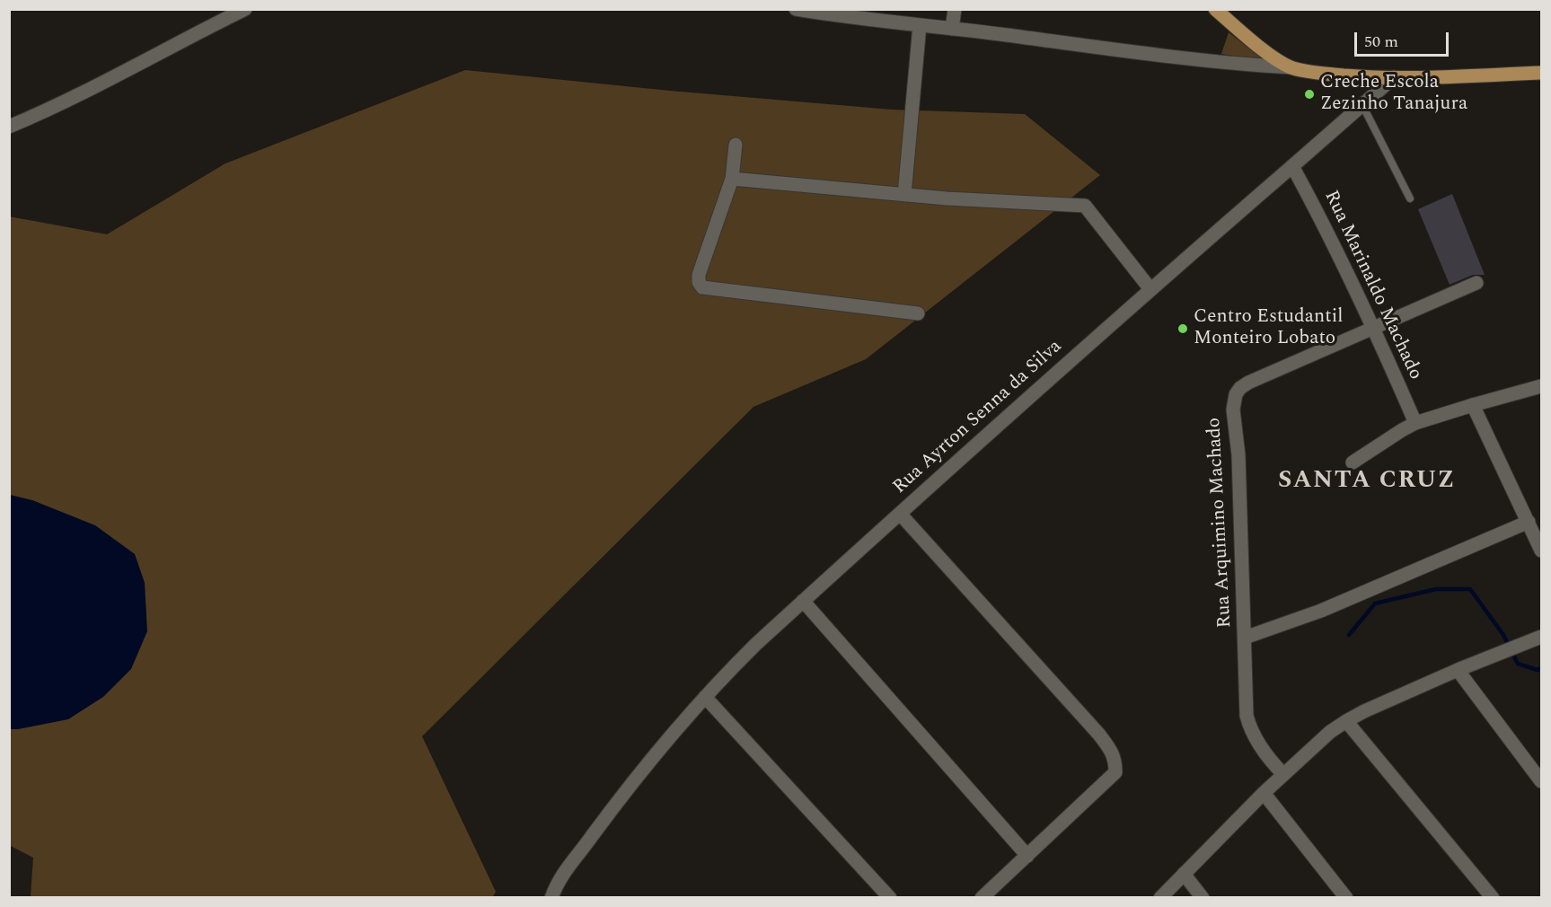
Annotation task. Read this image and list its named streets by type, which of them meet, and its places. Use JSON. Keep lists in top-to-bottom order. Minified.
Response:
{"streets":{"street":["Rua Marinaldo Machado","Rua Ayrton Senna da Silva","Rua Arquimino Machado"]},"crossings":[["Rua Marinaldo Machado","Rua Ayrton Senna da Silva"],["Rua Marinaldo Machado","Rua Arquimino Machado"]],"districts":["SANTA CRUZ"],"places":["Creche Escola Zezinho Tanajura","Centro Estudantil Monteiro Lobato"],"scale_bar":"50 m"}
